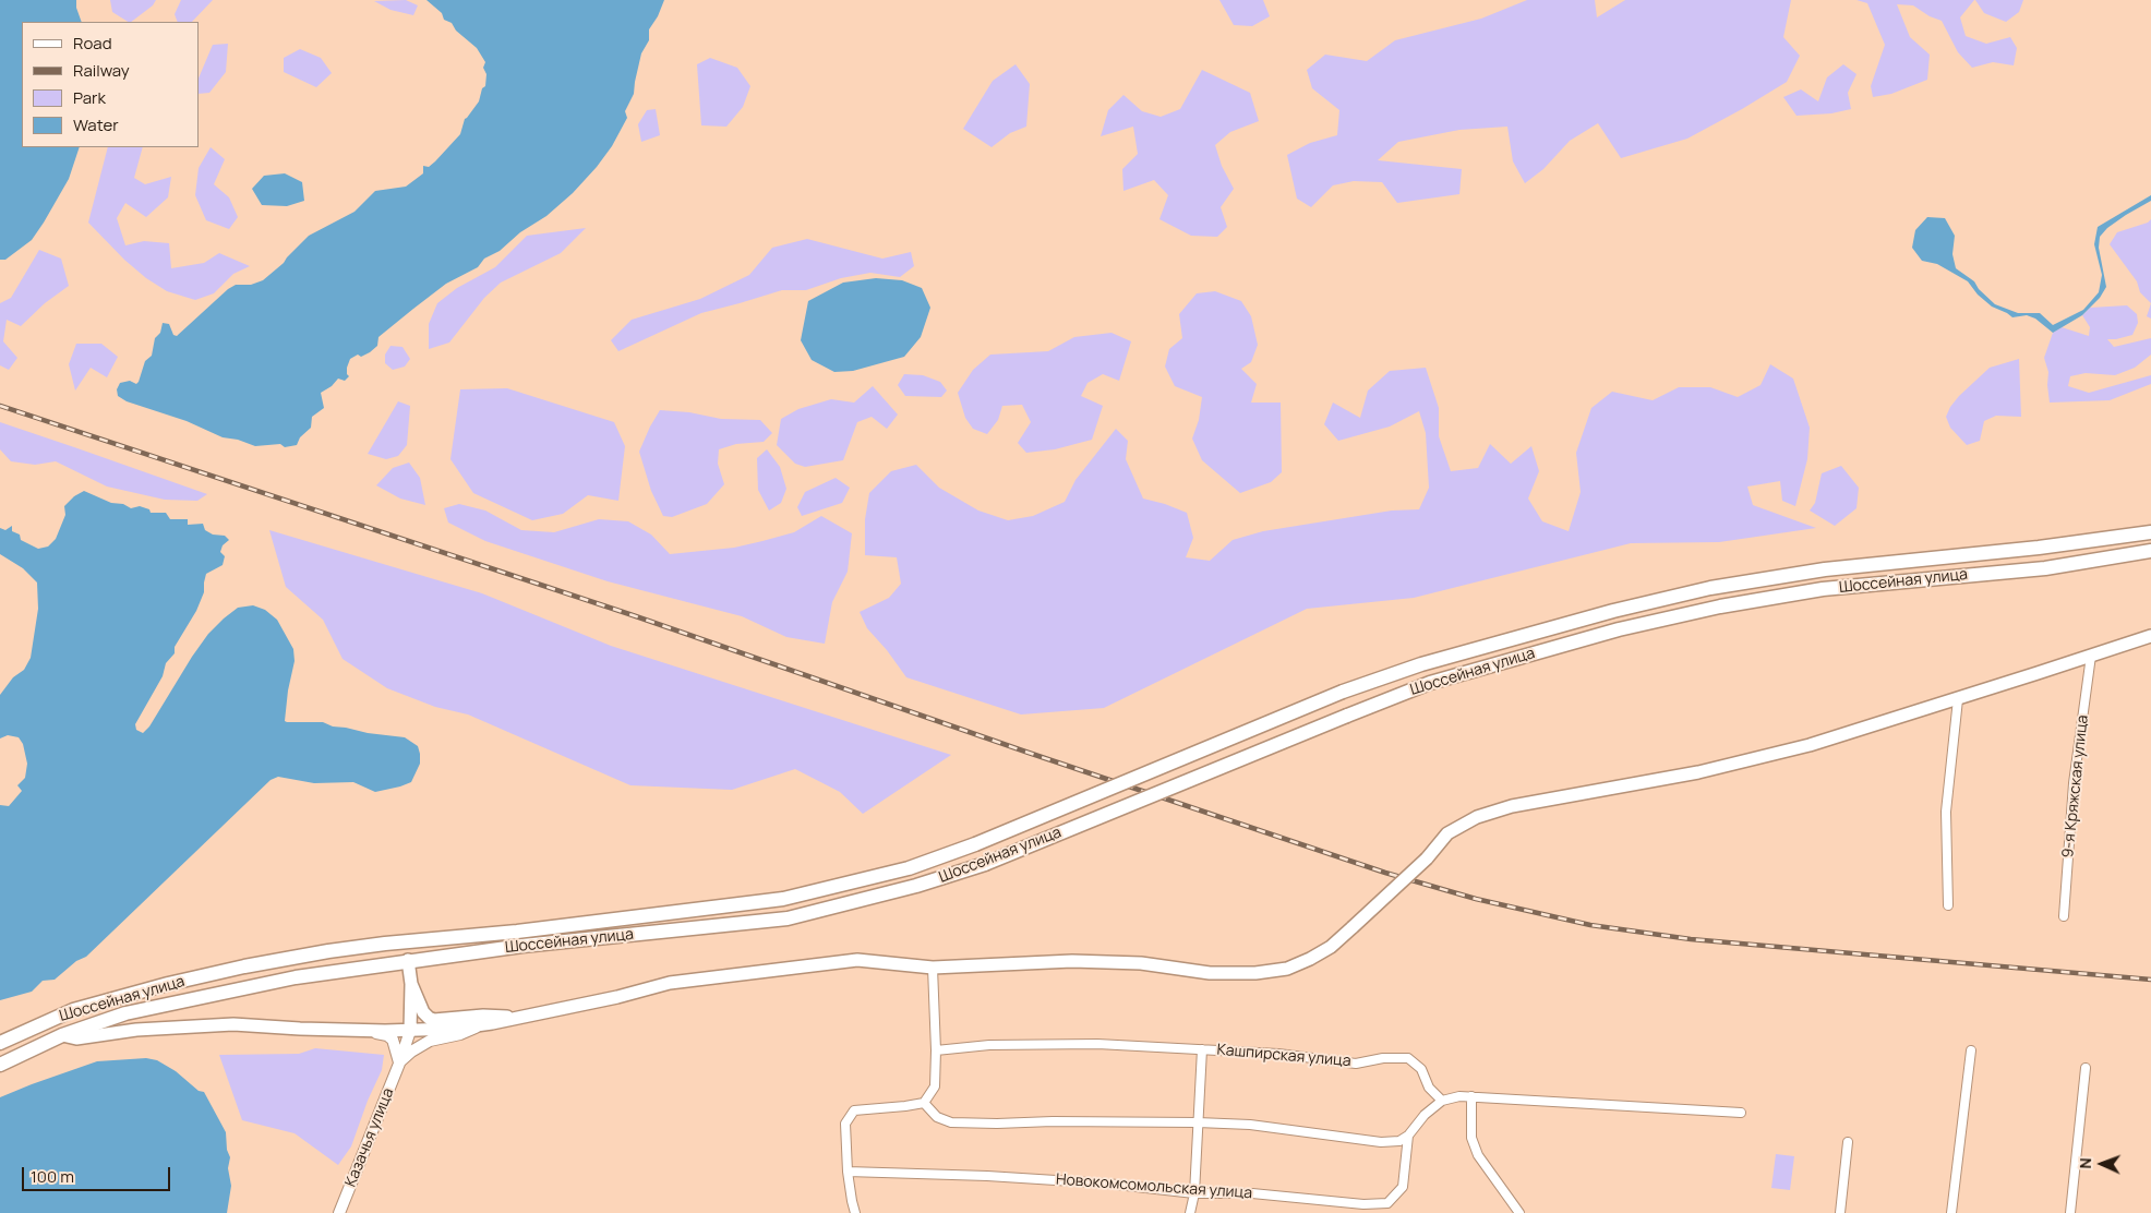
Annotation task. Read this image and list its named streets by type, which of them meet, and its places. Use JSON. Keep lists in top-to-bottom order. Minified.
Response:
{"streets":{"main road":["Шоссейная улица","Казачья улица"],"street":["9-я Кряжская улица","Кашпирская улица","Новокомсомольская улица"]},"crossings":[["Шоссейная улица","9-я Кряжская улица"],["Шоссейная улица","Казачья улица"]],"legend":["Road","Railway","Park","Water"],"scale_bar":"100 m","north":"left"}
